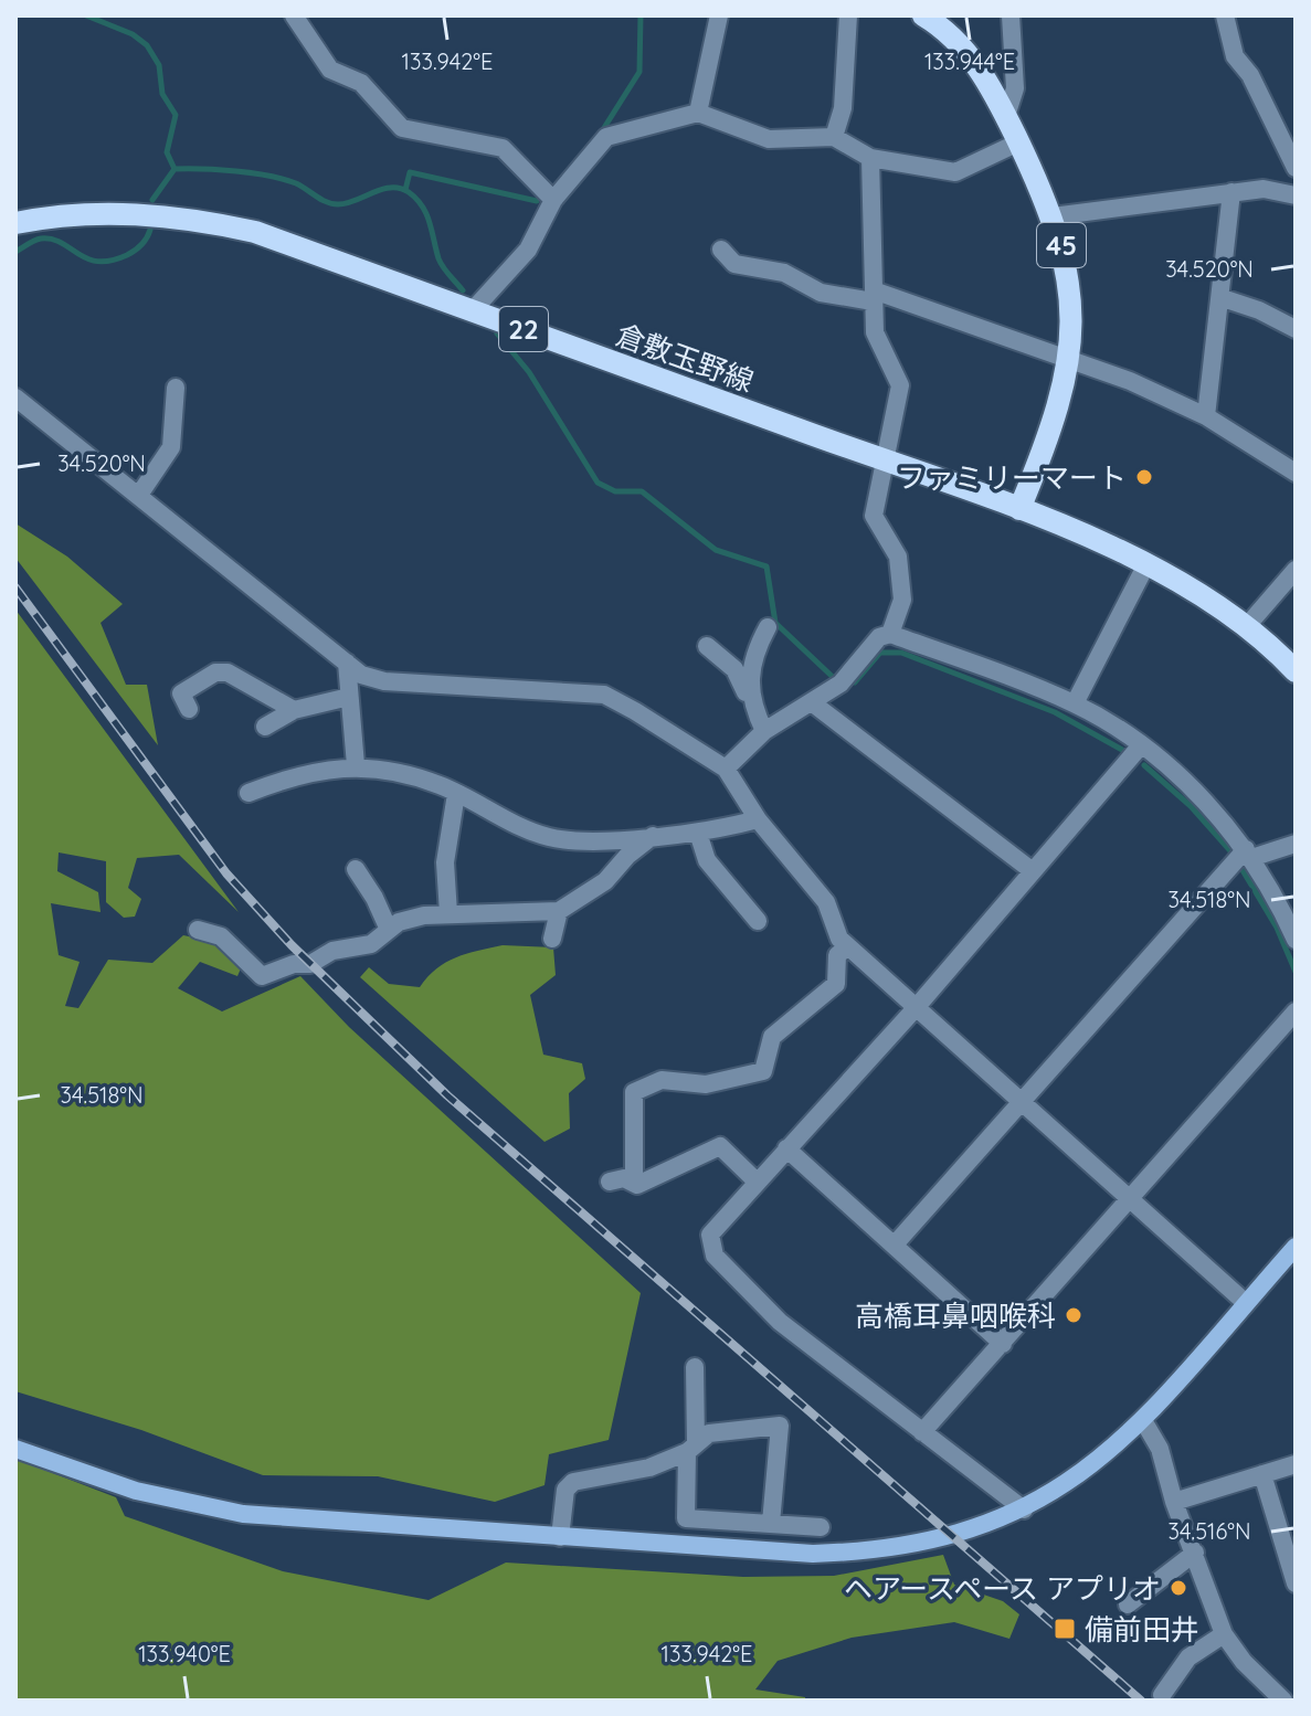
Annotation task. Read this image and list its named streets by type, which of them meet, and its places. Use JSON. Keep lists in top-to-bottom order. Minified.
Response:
{"streets":{"main road":["45","22","倉敷玉野線"]},"crossings":[["45","倉敷玉野線"]],"places":{"other":["ファミリーマート","高橋耳鼻咽喉科","ヘアースペース アプリオ"],"transit":["備前田井"]},"coordinates":["133.942°E","133.944°E","34.520°N","34.518°N","34.516°N","133.940°E"]}
